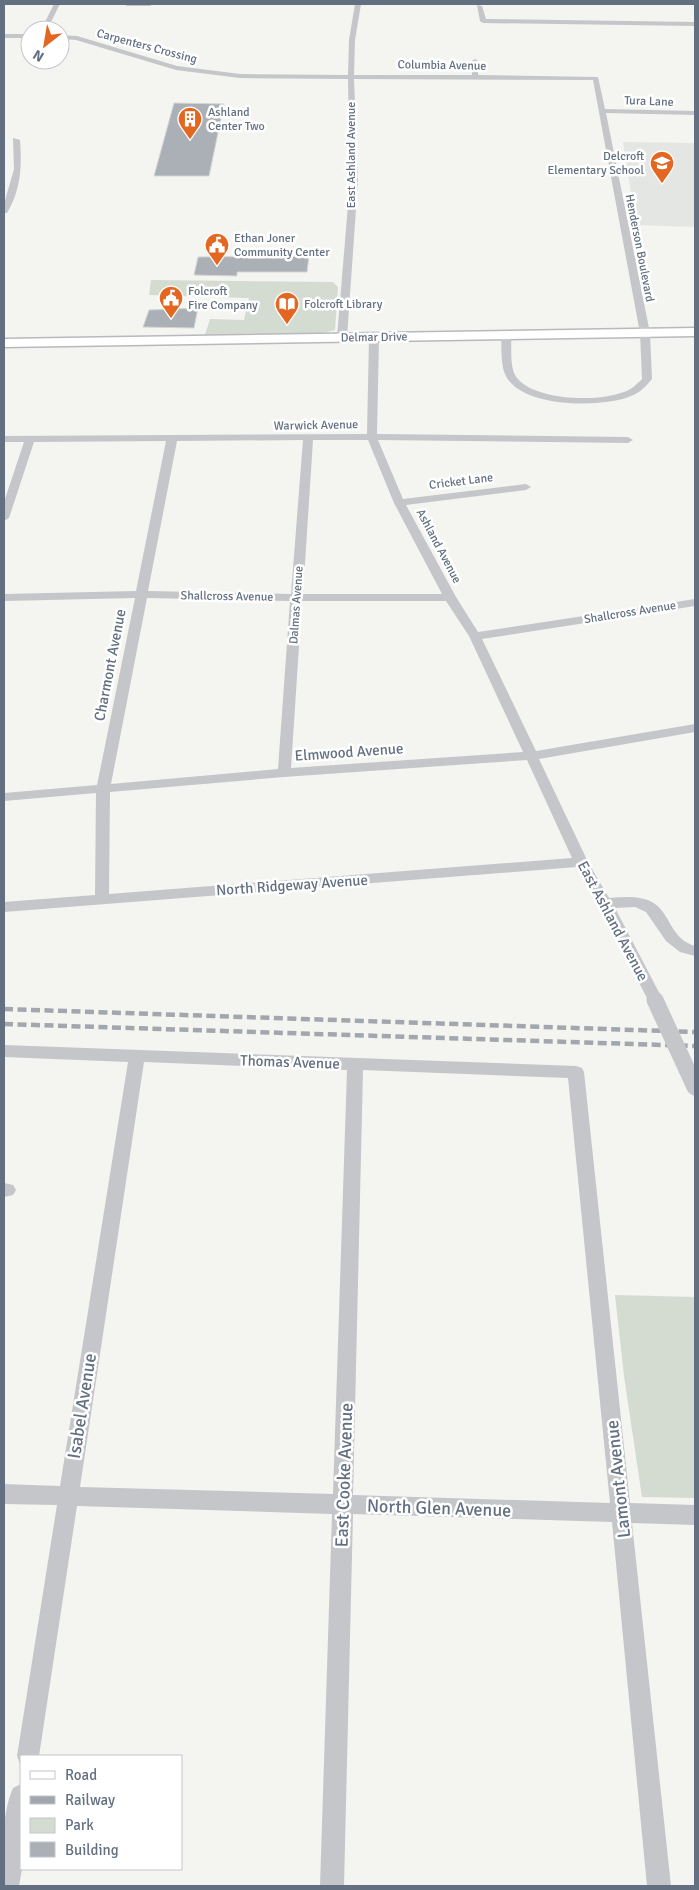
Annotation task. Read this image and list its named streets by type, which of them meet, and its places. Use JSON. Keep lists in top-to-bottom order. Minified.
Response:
{"streets":{"street":["Carpenters Crossing","Columbia Avenue","Tura Lane","East Ashland Avenue","Henderson Boulevard","Delmar Drive","Warwick Avenue","Cricket Lane","Ashland Avenue","Shallcross Avenue","Dalmas Avenue","Charmont Avenue","Elmwood Avenue","North Ridgeway Avenue","Thomas Avenue","Isabel Avenue","East Cooke Avenue","Lamont Avenue","North Glen Avenue"]},"crossings":[["Carpenters Crossing","Columbia Avenue"],["Columbia Avenue","East Ashland Avenue"],["Columbia Avenue","Henderson Boulevard"],["Tura Lane","Henderson Boulevard"],["East Ashland Avenue","Delmar Drive"],["East Ashland Avenue","Ashland Avenue"],["East Ashland Avenue","Elmwood Avenue"],["East Ashland Avenue","North Ridgeway Avenue"],["Henderson Boulevard","Delmar Drive"],["Delmar Drive","Ashland Avenue"],["Warwick Avenue","Ashland Avenue"],["Warwick Avenue","Dalmas Avenue"],["Warwick Avenue","Charmont Avenue"],["Cricket Lane","Ashland Avenue"],["Ashland Avenue","Shallcross Avenue"],["Ashland Avenue","Elmwood Avenue"],["Shallcross Avenue","Dalmas Avenue"],["Shallcross Avenue","Charmont Avenue"],["Dalmas Avenue","Elmwood Avenue"],["Charmont Avenue","Elmwood Avenue"],["Charmont Avenue","North Ridgeway Avenue"],["Thomas Avenue","Isabel Avenue"],["Thomas Avenue","East Cooke Avenue"],["Thomas Avenue","Lamont Avenue"],["Isabel Avenue","North Glen Avenue"],["East Cooke Avenue","North Glen Avenue"],["Lamont Avenue","North Glen Avenue"]],"places":{"building":["Ashland Center Two"],"school or university":["Delcroft Elementary School"],"public building":["Ethan Joner Community Center","Folcroft Fire Company"],"library":["Folcroft Library"]},"legend":["Road","Railway","Park","Building"],"north":"bottom left"}
